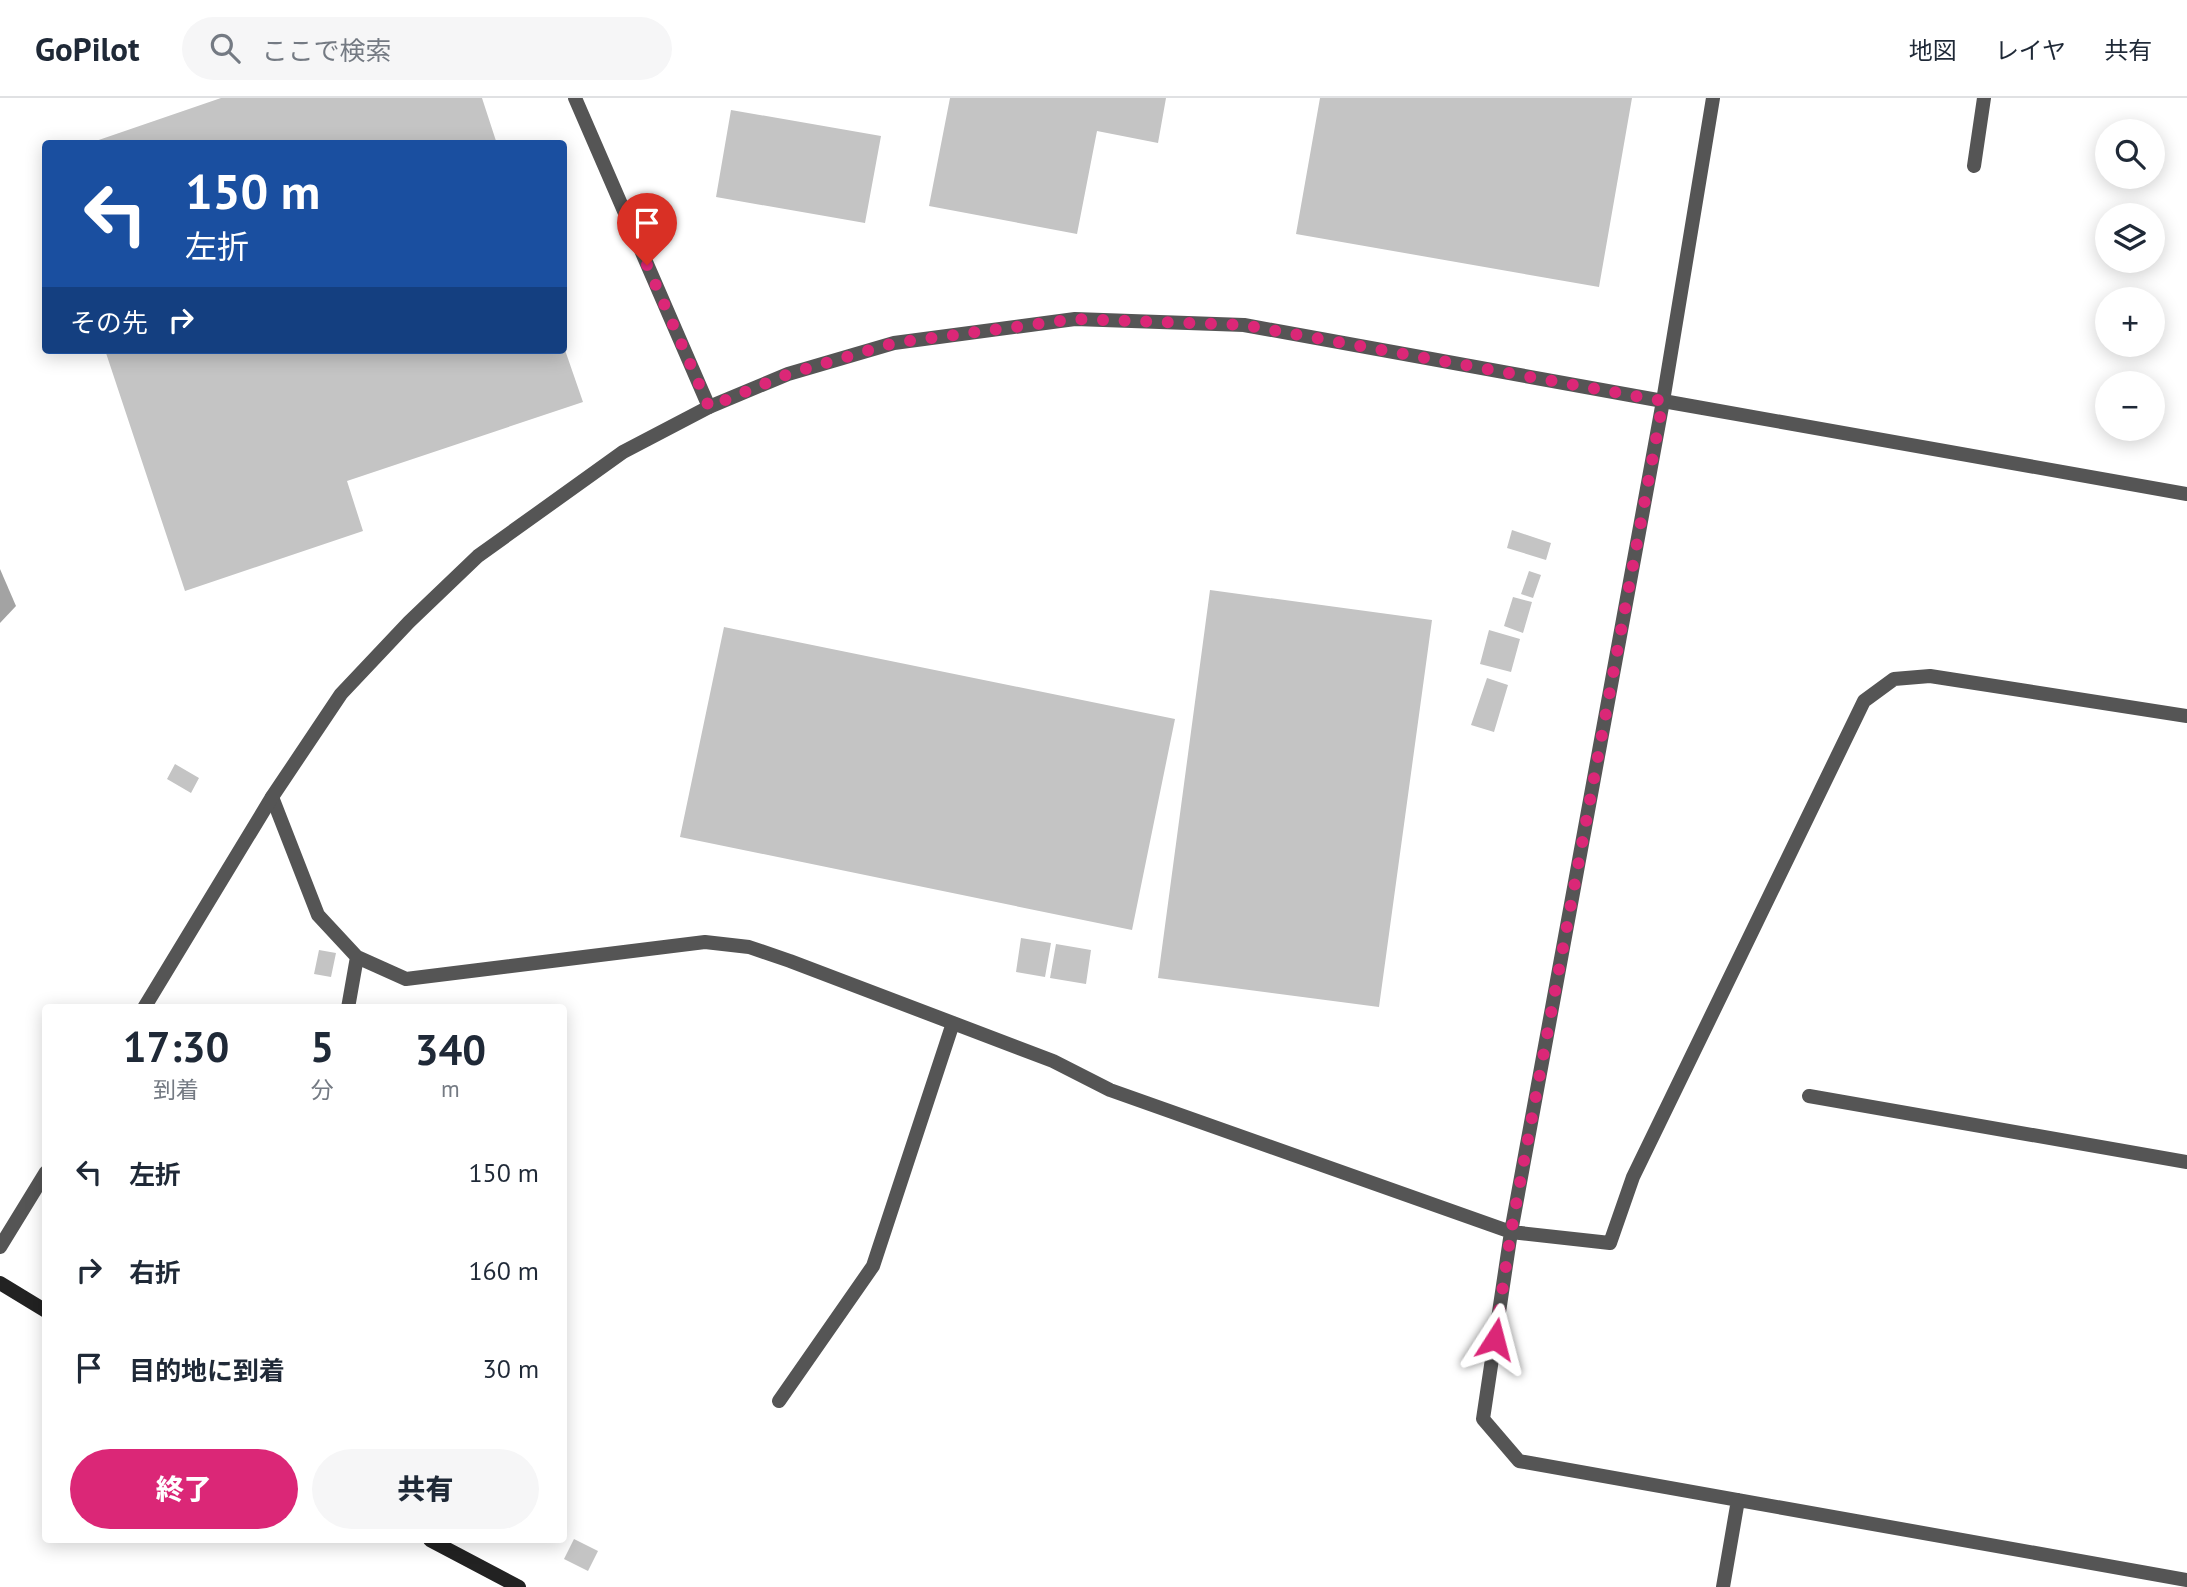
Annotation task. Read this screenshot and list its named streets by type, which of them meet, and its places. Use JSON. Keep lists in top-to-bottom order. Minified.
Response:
{"page":{"header":"GoPilot","search":"ここで検索","nav":["地図","レイヤ","共有"],"map_buttons":["+","−"],"turn":["150 m","左折"],"then":"その先","eta":["17:30","到着","5","分","340","m"],"list":[{"name":"左折","value":"150 m"},{"name":"右折","value":"160 m"},{"name":"目的地に到着","value":"30 m"}],"buttons":["終了","共有"]}}
